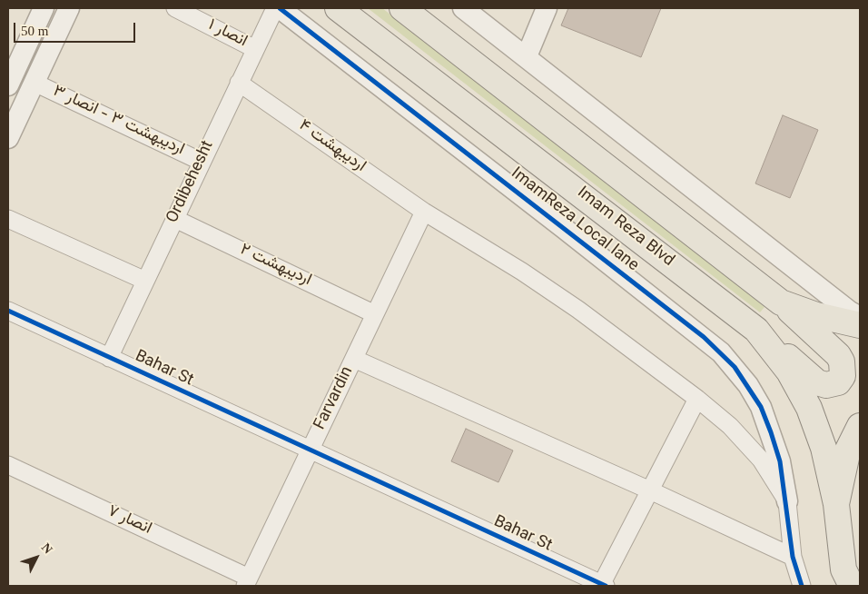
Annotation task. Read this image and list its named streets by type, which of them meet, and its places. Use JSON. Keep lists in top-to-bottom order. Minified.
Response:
{"streets":{"main road":["Imam Reza Blvd"],"street":["انصار ۱","اردیبهشت ۳ - انصار ۳","اردیبهشت ۴","Ordibehesht","ImamReza Local lane","اردیبهشت ۲","Bahar St","Farvardin","انصار ۷"]},"crossings":[["انصار ۱","Ordibehesht"],["اردیبهشت ۳ - انصار ۳","Ordibehesht"],["اردیبهشت ۴","Ordibehesht"],["اردیبهشت ۴","ImamReza Local lane"],["اردیبهشت ۴","Farvardin"],["Ordibehesht","اردیبهشت ۲"],["Ordibehesht","Bahar St"],["اردیبهشت ۲","Farvardin"],["Bahar St","Farvardin"],["Farvardin","انصار ۷"]],"scale_bar":"50 m","north":"top right"}
